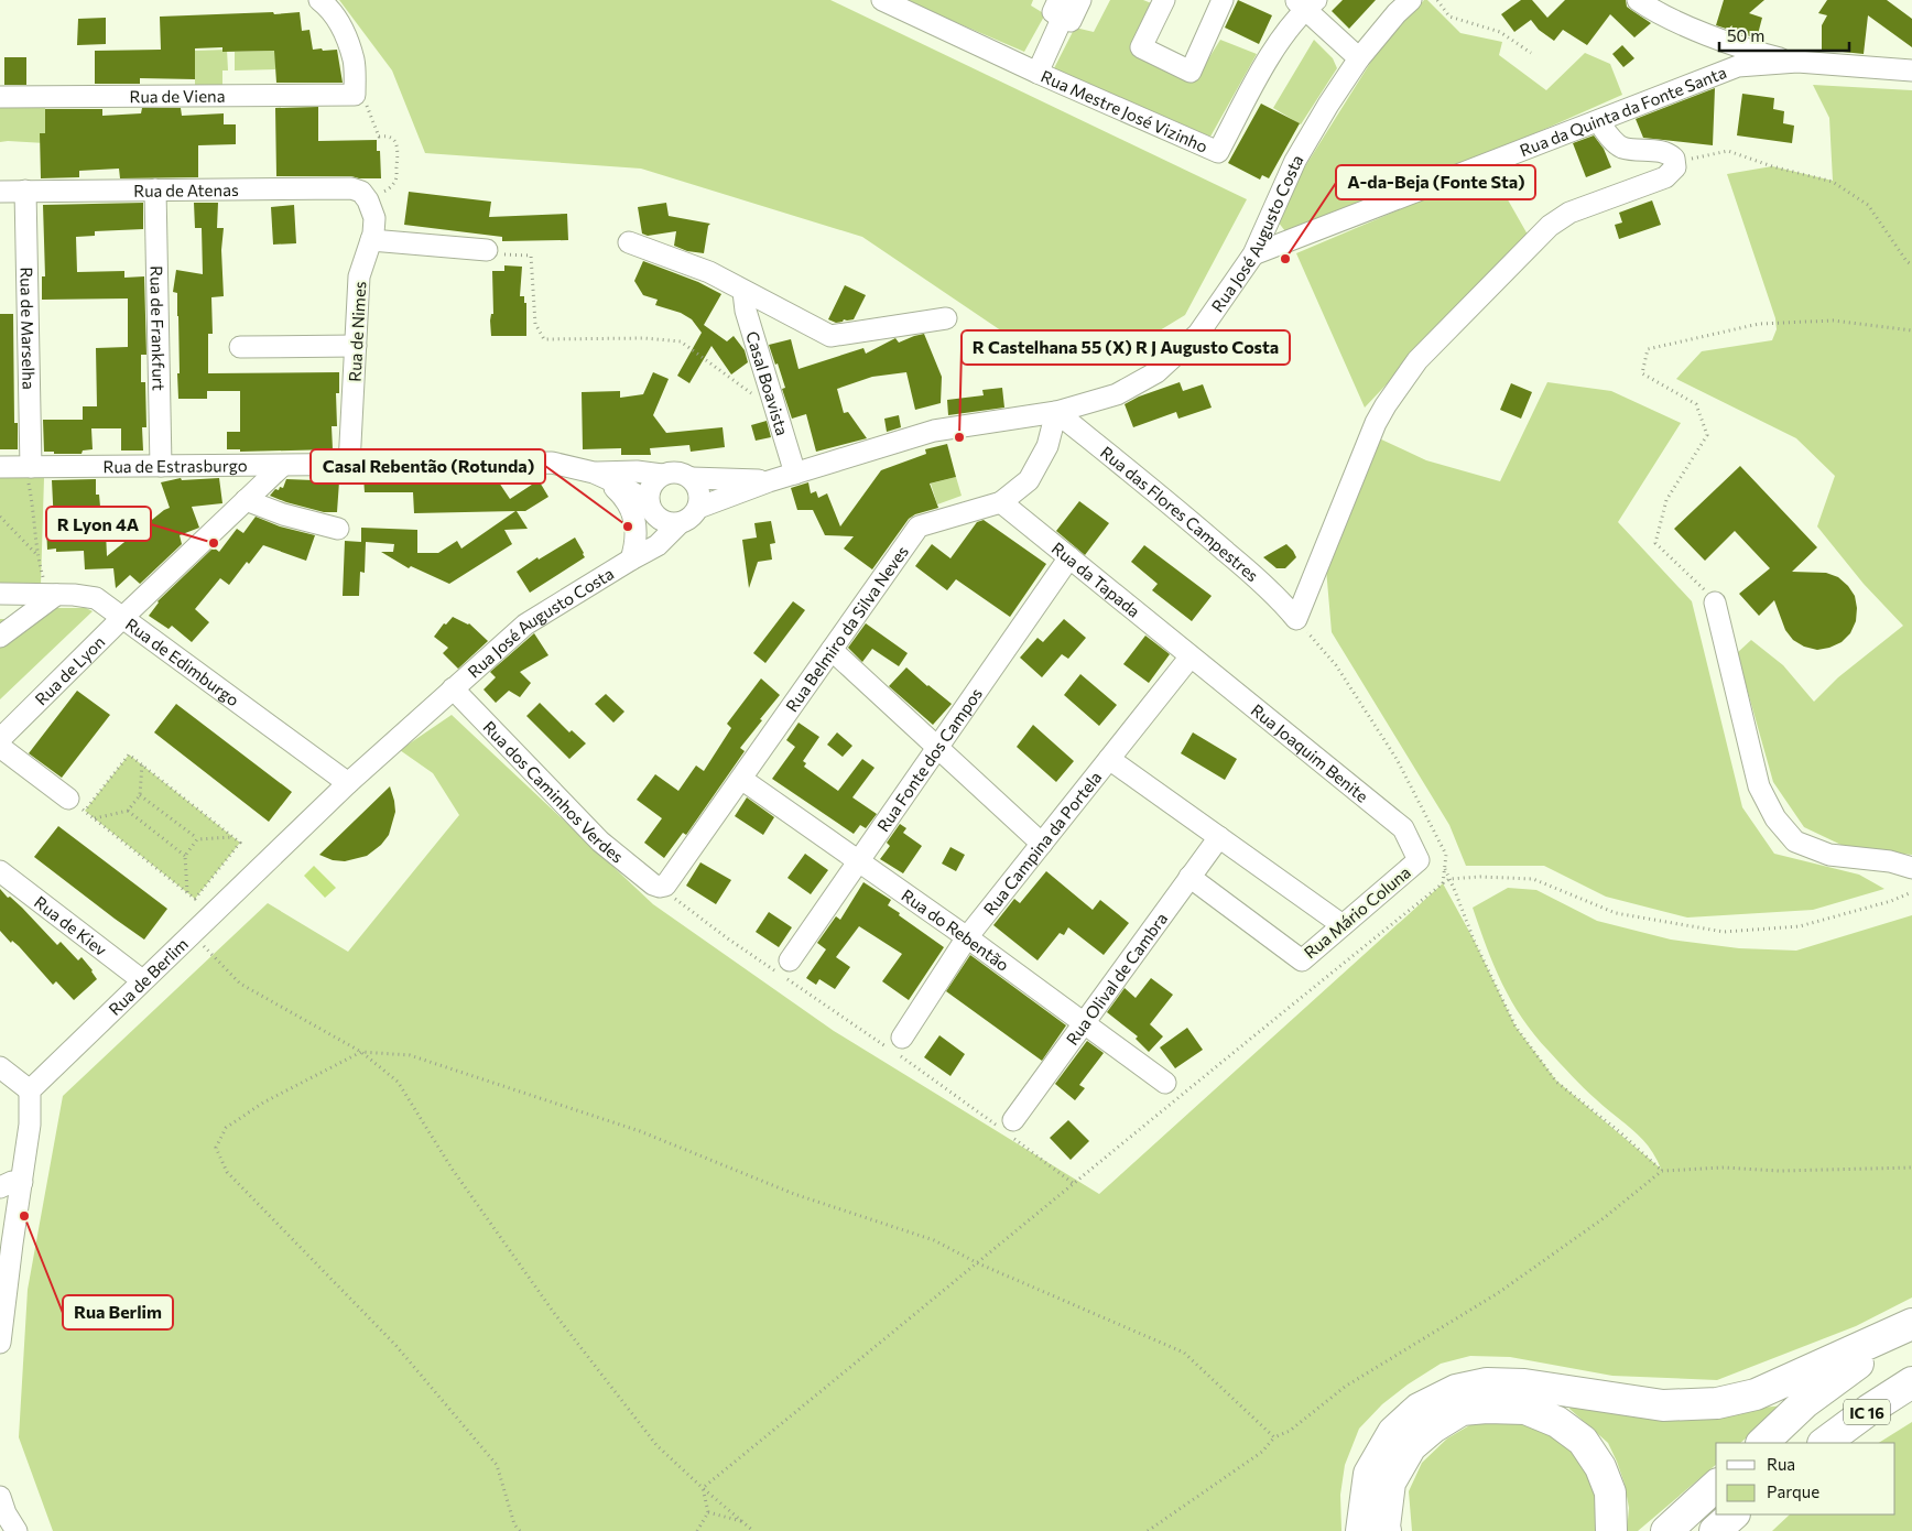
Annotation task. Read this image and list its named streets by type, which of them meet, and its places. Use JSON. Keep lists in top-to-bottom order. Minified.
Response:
{"streets":{"highway":["IC 16"],"street":["Rua de Viena","Rua Mestre José Vizinho","Rua da Quinta da Fonte Santa","Rua de Atenas","Rua José Augusto Costa","Rua de Frankfurt","Rua de Marselha","Rua de Nimes","Casal Boavista","Rua de Estrasburgo","Rua das Flores Campestres","Rua da Tapada","Rua Belmiro da Silva Neves","Rua de Edimburgo","Rua de Lyon","Rua Joaquim Benite","Rua Fonte dos Campos","Rua dos Caminhos Verdes","Rua Campina da Portela","Rua Mário Coluna","Rua de Kiev","Rua do Rebentão","Rua de Berlim","Rua Olival de Cambra"]},"crossings":[["Rua da Quinta da Fonte Santa","Rua José Augusto Costa"],["Rua de Atenas","Rua de Frankfurt"],["Rua de Atenas","Rua de Marselha"],["Rua de Atenas","Rua de Nimes"],["Rua José Augusto Costa","Casal Boavista"],["Rua José Augusto Costa","Rua das Flores Campestres"],["Rua José Augusto Costa","Rua Belmiro da Silva Neves"],["Rua José Augusto Costa","Rua dos Caminhos Verdes"],["Rua José Augusto Costa","Rua de Berlim"],["Rua de Frankfurt","Rua de Estrasburgo"],["Rua de Marselha","Rua de Estrasburgo"],["Rua de Nimes","Rua de Estrasburgo"],["Rua de Estrasburgo","Rua de Lyon"],["Rua das Flores Campestres","Rua Belmiro da Silva Neves"],["Rua da Tapada","Rua Belmiro da Silva Neves"],["Rua da Tapada","Rua Joaquim Benite"],["Rua da Tapada","Rua Fonte dos Campos"],["Rua da Tapada","Rua Campina da Portela"],["Rua Belmiro da Silva Neves","Rua dos Caminhos Verdes"],["Rua Belmiro da Silva Neves","Rua do Rebentão"],["Rua de Edimburgo","Rua de Lyon"],["Rua de Edimburgo","Rua de Berlim"],["Rua Joaquim Benite","Rua Campina da Portela"],["Rua Joaquim Benite","Rua Mário Coluna"],["Rua Fonte dos Campos","Rua do Rebentão"],["Rua dos Caminhos Verdes","Rua de Berlim"],["Rua Campina da Portela","Rua do Rebentão"],["Rua Mário Coluna","Rua Olival de Cambra"],["Rua de Kiev","Rua de Berlim"],["Rua do Rebentão","Rua Olival de Cambra"]],"places":["A-da-Beja (Fonte Sta)","R Castelhana 55 (X) R J Augusto Costa","Casal Rebentão (Rotunda)","R Lyon 4A","Rua Berlim"],"legend":["Rua","Parque"],"scale_bar":"50 m"}
